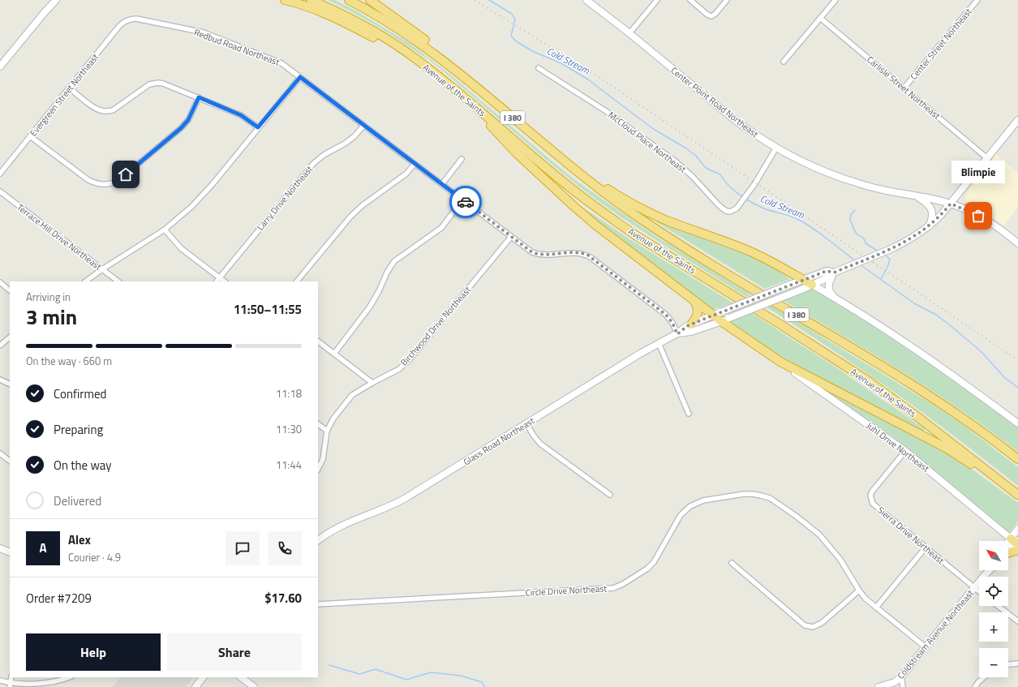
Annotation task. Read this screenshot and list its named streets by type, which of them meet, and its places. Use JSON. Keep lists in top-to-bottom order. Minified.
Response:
{"streets":{"highway":["Avenue of the Saints","I 380"],"street":["Center Street Northeast","Redbud Road Northeast","Carlisle Street Northeast","Evergreen Street Northeast","Center Point Road Northeast","McCloud Place Northeast","Larry Drive Northeast","Terrace Hill Drive Northeast","Birchwood Drive Northeast","Glass Road Northeast","Juhl Drive Northeast","Sierra Drive Northeast","Circle Drive Northeast","Coldstream Avenue Northeast"]},"crossings":[["Center Street Northeast","Carlisle Street Northeast"],["Redbud Road Northeast","Evergreen Street Northeast"],["Redbud Road Northeast","Larry Drive Northeast"],["Redbud Road Northeast","Birchwood Drive Northeast"],["Redbud Road Northeast","Glass Road Northeast"],["Center Point Road Northeast","McCloud Place Northeast"],["Juhl Drive Northeast","Sierra Drive Northeast"],["Sierra Drive Northeast","Coldstream Avenue Northeast"],["Circle Drive Northeast","Coldstream Avenue Northeast"]],"water":["Cold Stream"],"places":["Blimpie"],"north":"top left","page":{"bubble":"Blimpie","heading":["3 min","Arriving in","11:50–11:55"],"panel":["Alex","Courier · 4.9","Order #7209","$17.60"],"bar":"On the way · 660 m","list":[["Confirmed","11:18"],["Preparing","11:30"],["On the way","11:44"],"Delivered"],"round":"A","map_buttons":["+","−"],"buttons":["Help","Share"]}}
